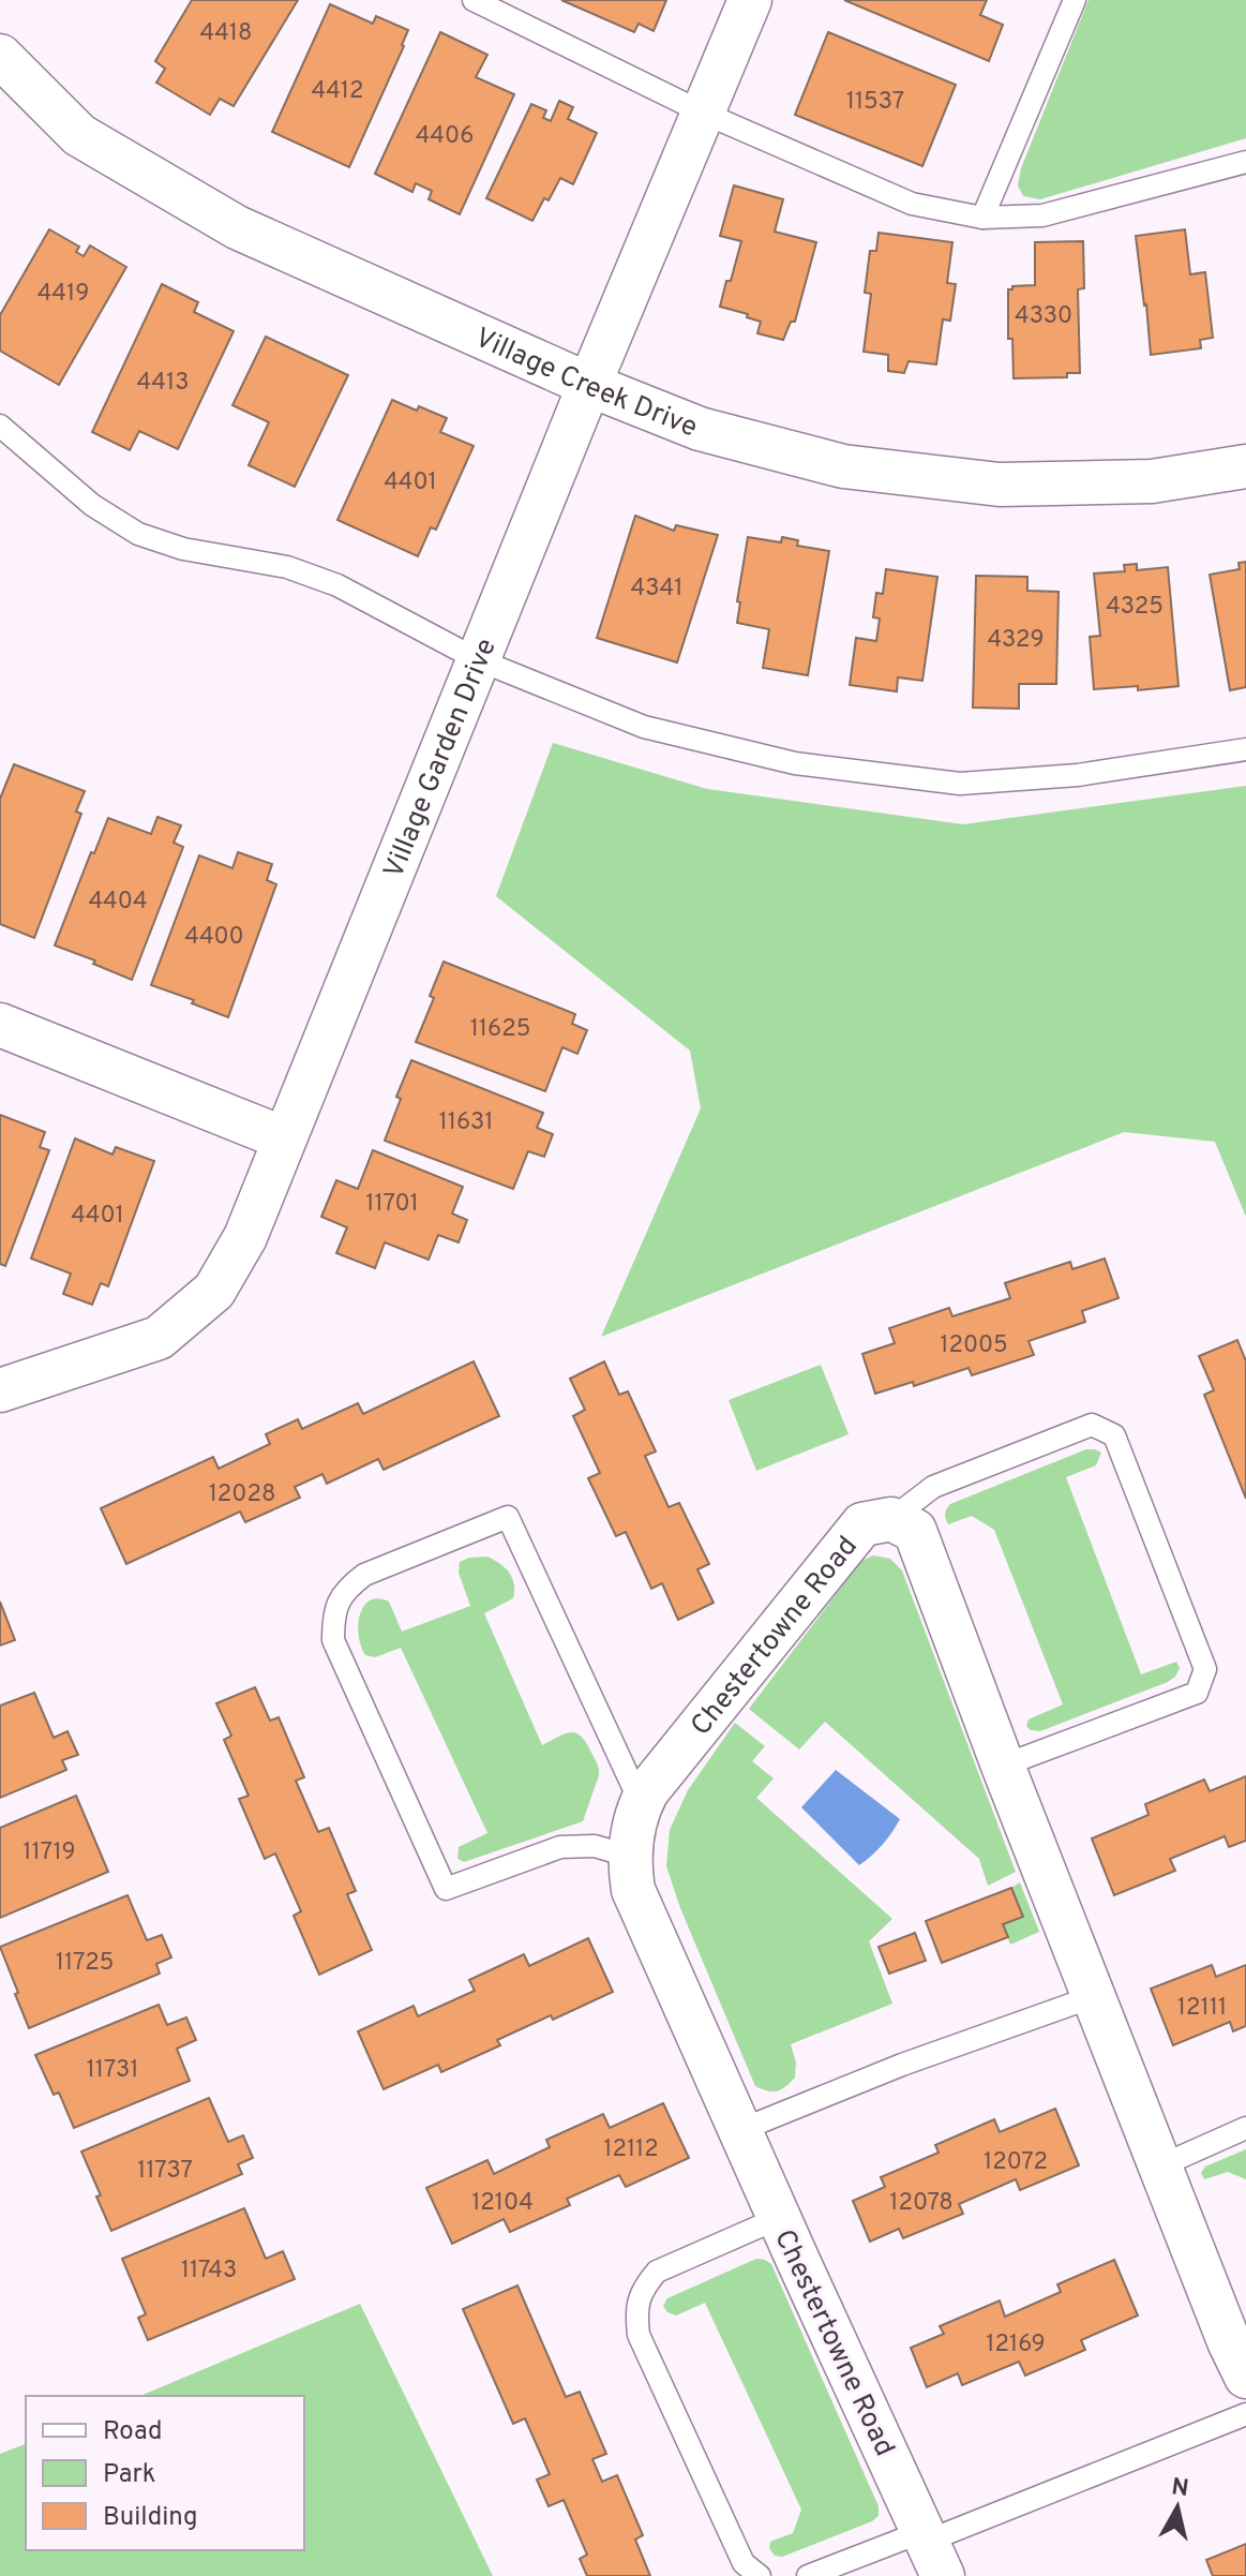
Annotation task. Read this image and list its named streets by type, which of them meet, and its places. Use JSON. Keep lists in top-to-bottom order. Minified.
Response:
{"streets":{"street":["Village Creek Drive","Village Garden Drive","Chestertowne Road"]},"crossings":[["Village Creek Drive","Village Garden Drive"]],"house_numbers":["4418","4412","11537","4406","4419","4330","4413","4401","4341","4325","4329","4404","4400","11625","11631","11701","4401","12005","12028","11719","11725","12111","11731","12112","12072","11737","12104","12078","11743","12169"],"legend":["Road","Park","Building"],"north":"top"}
